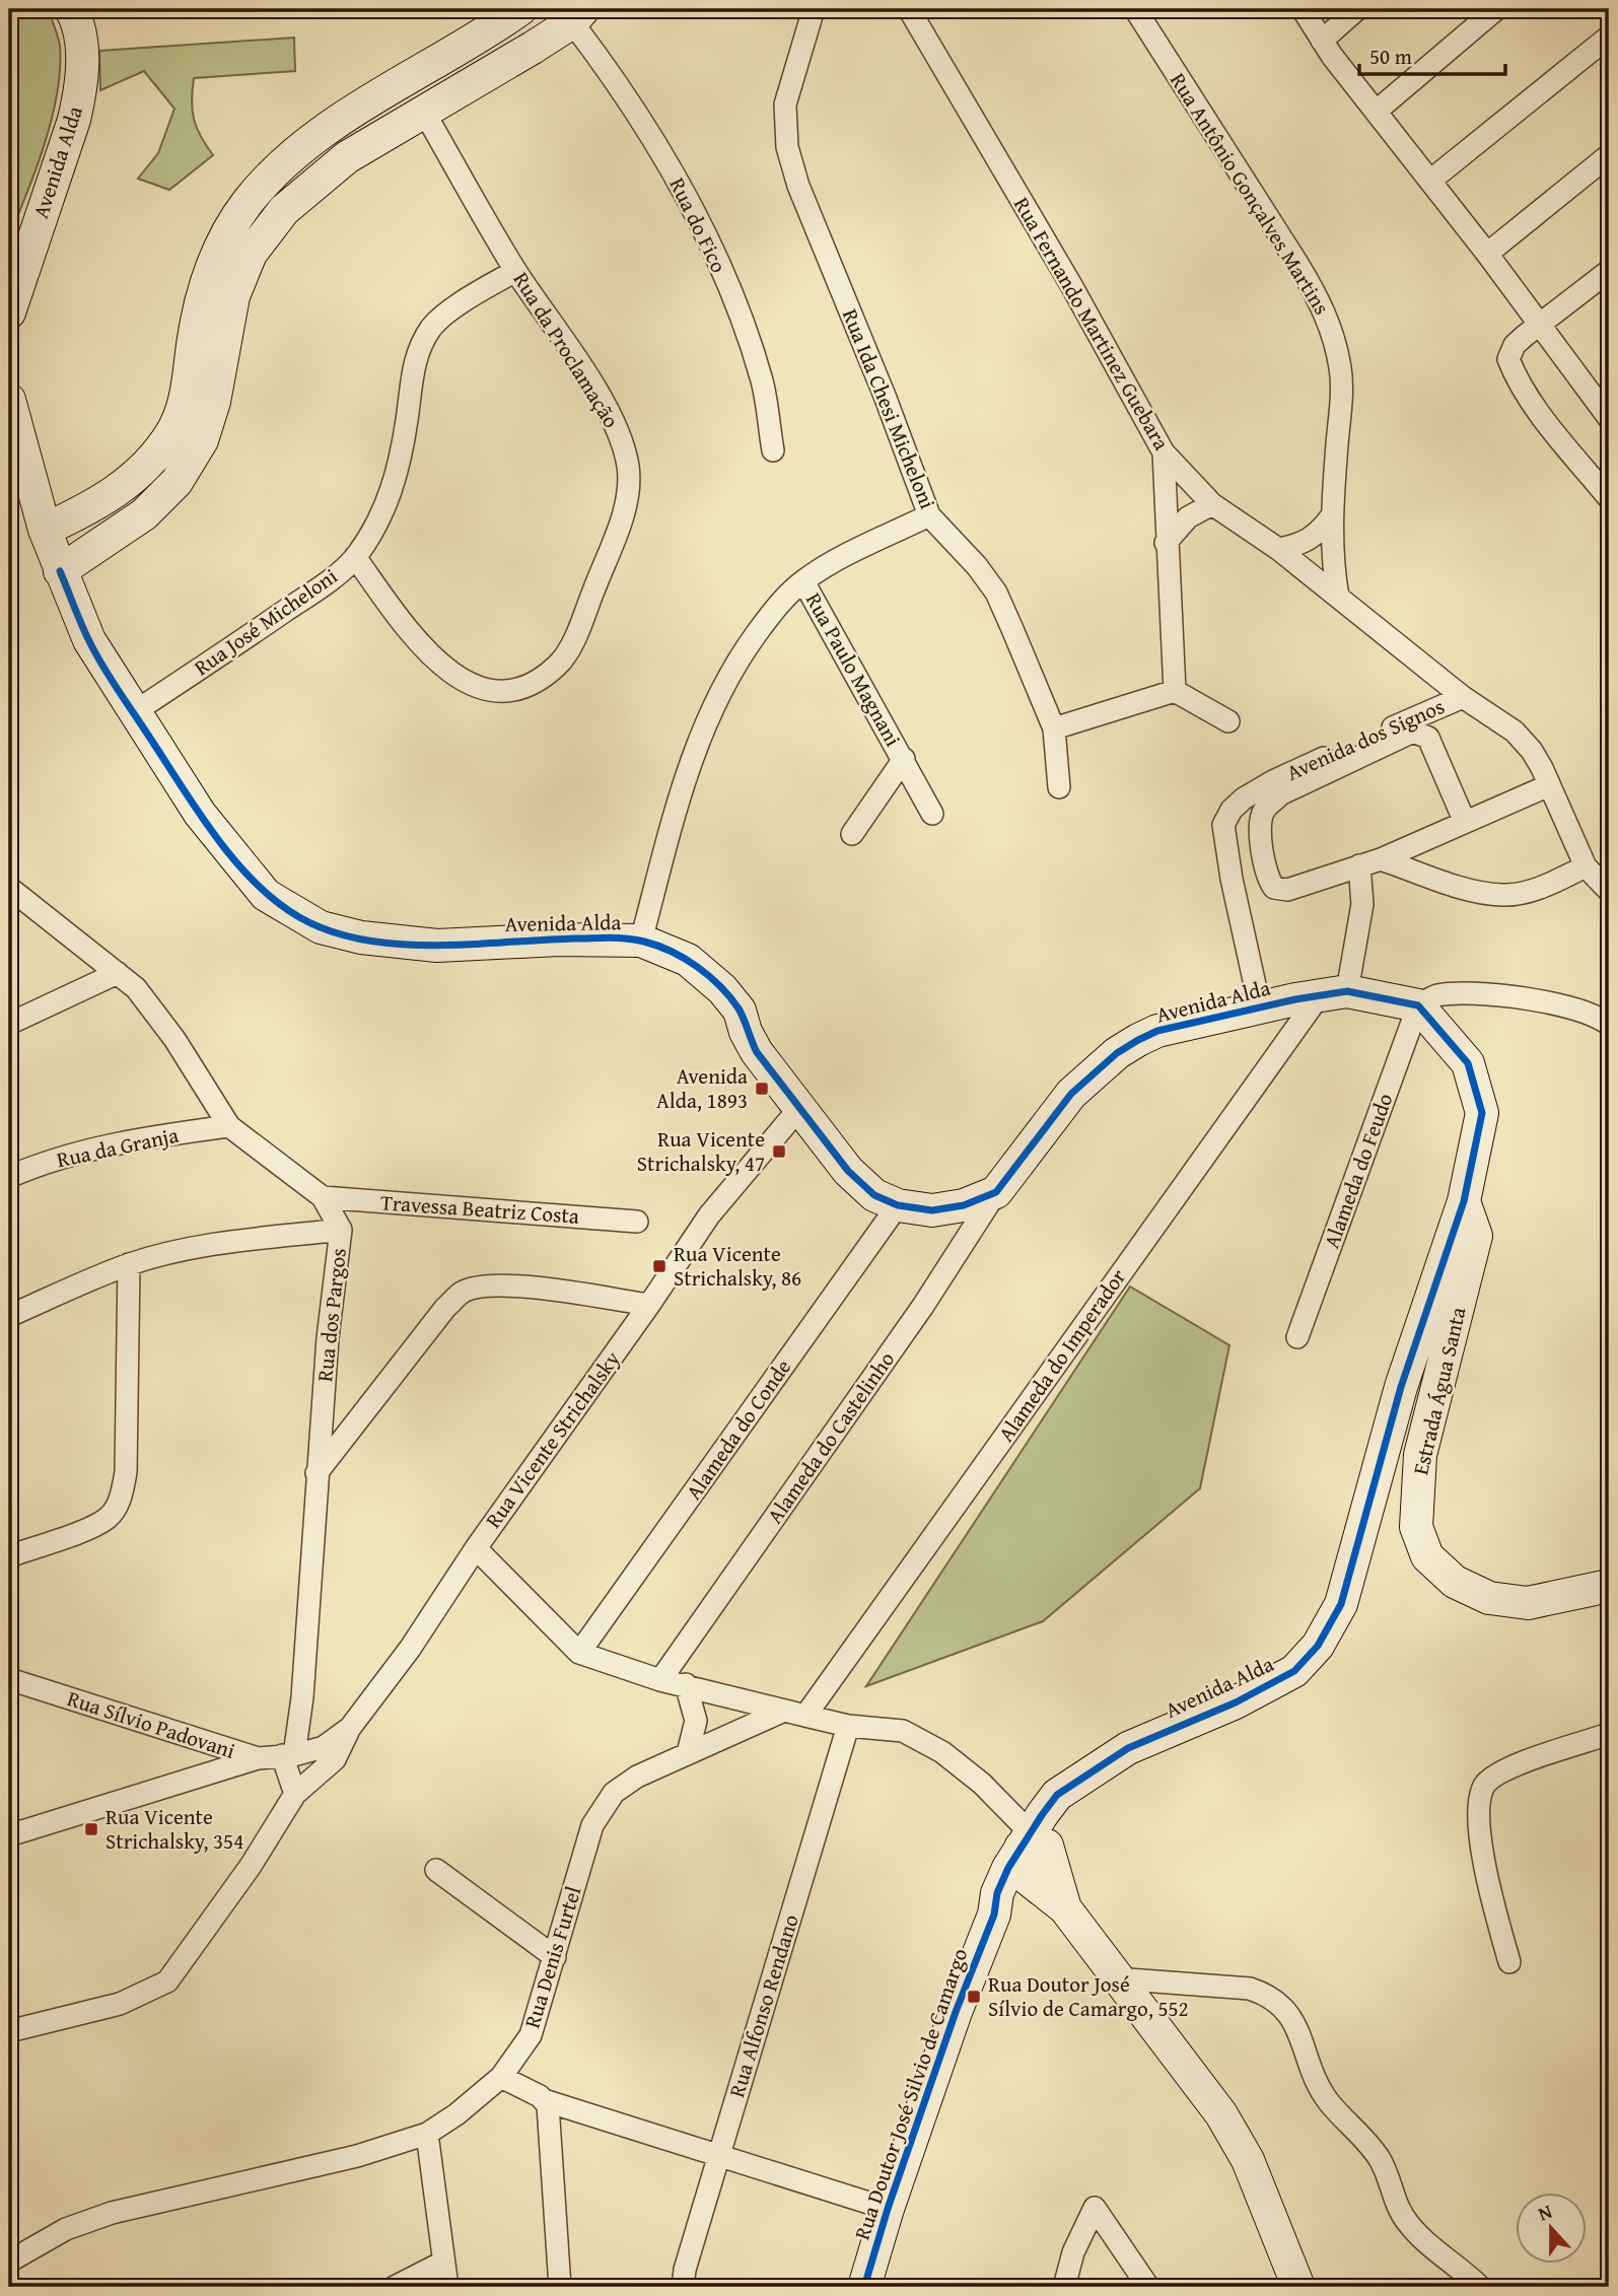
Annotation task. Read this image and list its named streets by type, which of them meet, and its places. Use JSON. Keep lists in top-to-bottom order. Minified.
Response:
{"streets":{"street":["Avenida Alda","Rua Antônio Gonçalves Martins","Rua do Fico","Rua Fernando Martinez Guebara","Rua da Proclamação","Rua Ida Chesi Micheloni","Rua José Micheloni","Rua Paulo Magnani","Avenida dos Signos","Rua da Granja","Alameda do Feudo","Travessa Beatriz Costa","Rua dos Pargos","Alameda do Imperador","Estrada Água Santa","Alameda do Conde","Alameda do Castelinho","Rua Vicente Strichalsky","Rua Sílvio Padovani","Rua Denis Furtel","Rua Alfonso Rendano","Rua Doutor José Silvio de Camargo"]},"crossings":[["Avenida Alda","Rua José Micheloni"],["Avenida Alda","Avenida dos Signos"],["Avenida Alda","Alameda do Feudo"],["Avenida Alda","Alameda do Imperador"],["Avenida Alda","Estrada Água Santa"],["Avenida Alda","Alameda do Conde"],["Avenida Alda","Alameda do Castelinho"],["Avenida Alda","Rua Vicente Strichalsky"],["Avenida Alda","Rua Doutor José Silvio de Camargo"],["Rua Antônio Gonçalves Martins","Rua Fernando Martinez Guebara"],["Rua Fernando Martinez Guebara","Avenida dos Signos"],["Rua da Proclamação","Rua José Micheloni"],["Rua da Granja","Rua dos Pargos"],["Travessa Beatriz Costa","Rua dos Pargos"],["Rua dos Pargos","Rua Vicente Strichalsky"],["Rua dos Pargos","Rua Sílvio Padovani"],["Rua Vicente Strichalsky","Rua Sílvio Padovani"]],"places":{"transit":["Avenida Alda, 1893","Rua Vicente Strichalsky, 47","Rua Vicente Strichalsky, 86","Rua Vicente Strichalsky, 354","Rua Doutor José Sílvio de Camargo, 552"]},"scale_bar":"50 m","north":"top"}
